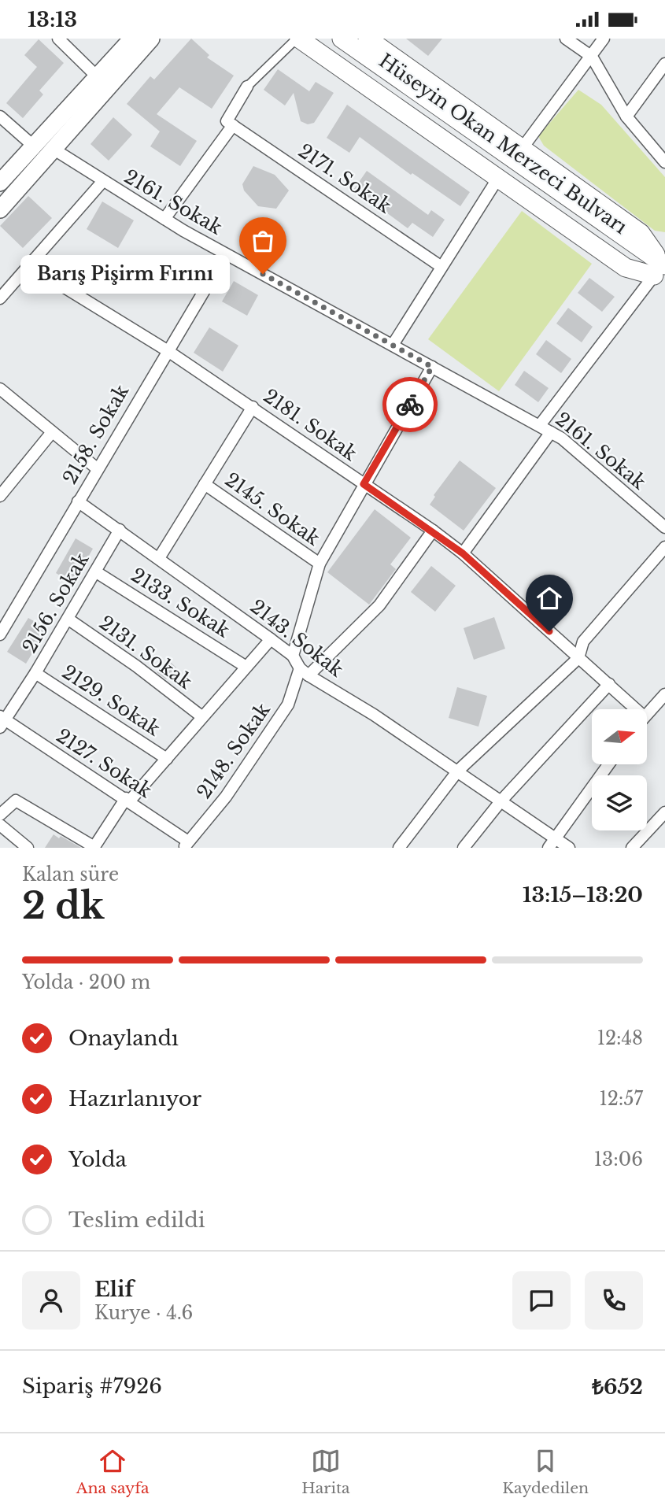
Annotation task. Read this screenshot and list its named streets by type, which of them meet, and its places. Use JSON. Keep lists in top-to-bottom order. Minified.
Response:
{"streets":{"main road":["Hüseyin Okan Merzeci Bulvarı"],"street":["2171. Sokak","2161. Sokak","2181. Sokak","2158. Sokak","2145. Sokak","2156. Sokak","2133. Sokak","2143. Sokak","2131. Sokak","2129. Sokak","2148. Sokak","2127. Sokak"]},"crossings":[["2161. Sokak","2158. Sokak"],["2181. Sokak","2158. Sokak"],["2158. Sokak","2143. Sokak"],["2156. Sokak","2133. Sokak"],["2156. Sokak","2143. Sokak"],["2156. Sokak","2131. Sokak"],["2156. Sokak","2129. Sokak"],["2156. Sokak","2127. Sokak"],["2143. Sokak","2148. Sokak"],["2148. Sokak","2127. Sokak"]],"places":["Barış Pişirm Fırını"],"north":"right","page":{"status":"13:13","bubble":"Barış Pişirm Fırını","heading":["2 dk","Kalan süre","13:15–13:20"],"panel":["Elif","Kurye · 4.6","Sipariş #7926","₺652"],"bar":"Yolda · 200 m","list":[["Onaylandı","12:48"],["Hazırlanıyor","12:57"],["Yolda","13:06"],"Teslim edildi"],"tabs":["Ana sayfa","Harita","Kaydedilen"]}}
